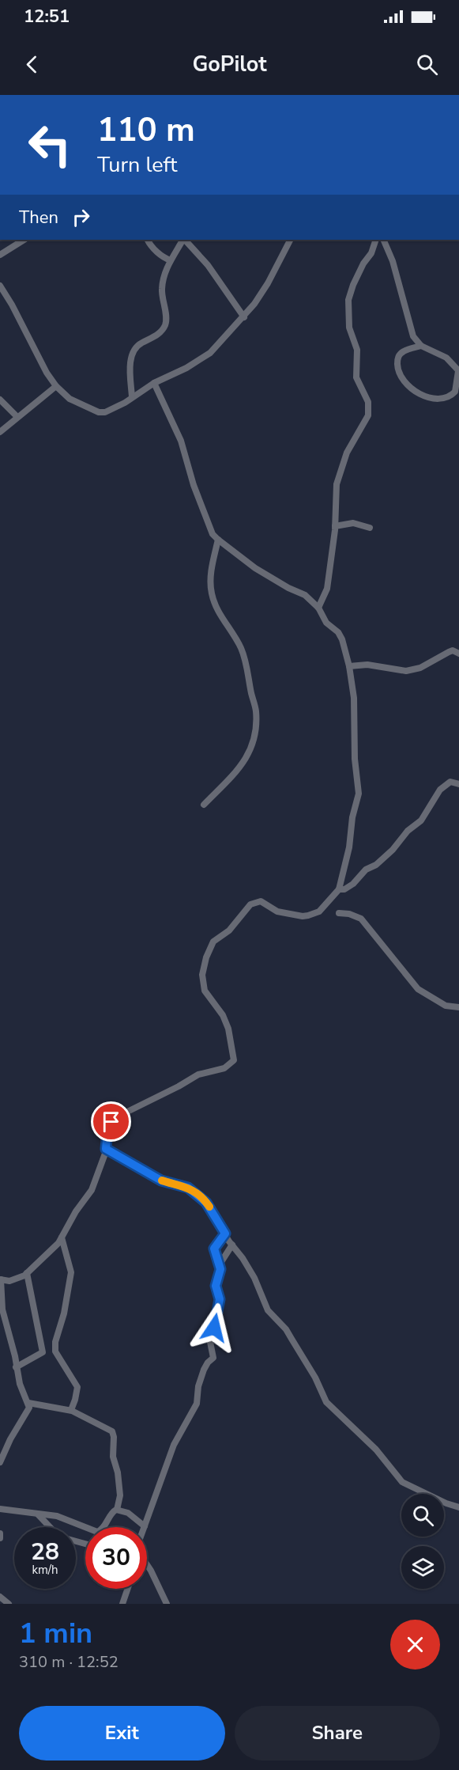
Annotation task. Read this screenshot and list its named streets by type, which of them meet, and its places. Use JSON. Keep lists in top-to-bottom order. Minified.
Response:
{"page":{"status":"12:51","header":"GoPilot","turn":["110 m","Turn left"],"then":"Then","speed":"28 km/h","limit":"30","heading":["1 min","310 m · 12:52"],"buttons":["Exit","Share"]}}
